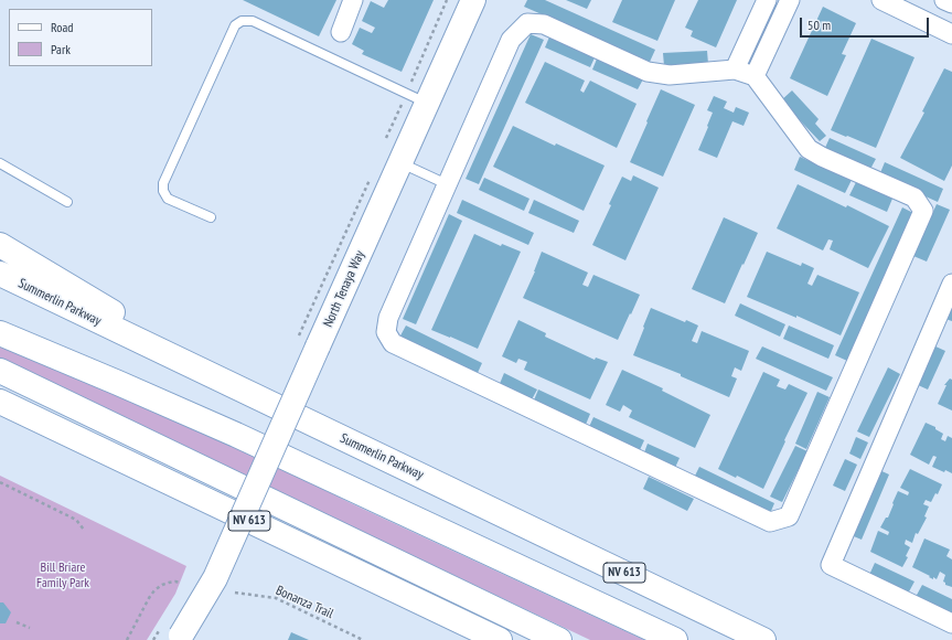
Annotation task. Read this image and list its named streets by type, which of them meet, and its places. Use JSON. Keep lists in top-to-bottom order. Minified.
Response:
{"streets":{"main road":["North Tenaya Way","Summerlin Parkway","NV 613"],"path":["Bonanza Trail"]},"parks":["Bill Briare Family Park"],"legend":["Road","Park"],"scale_bar":"50 m"}
